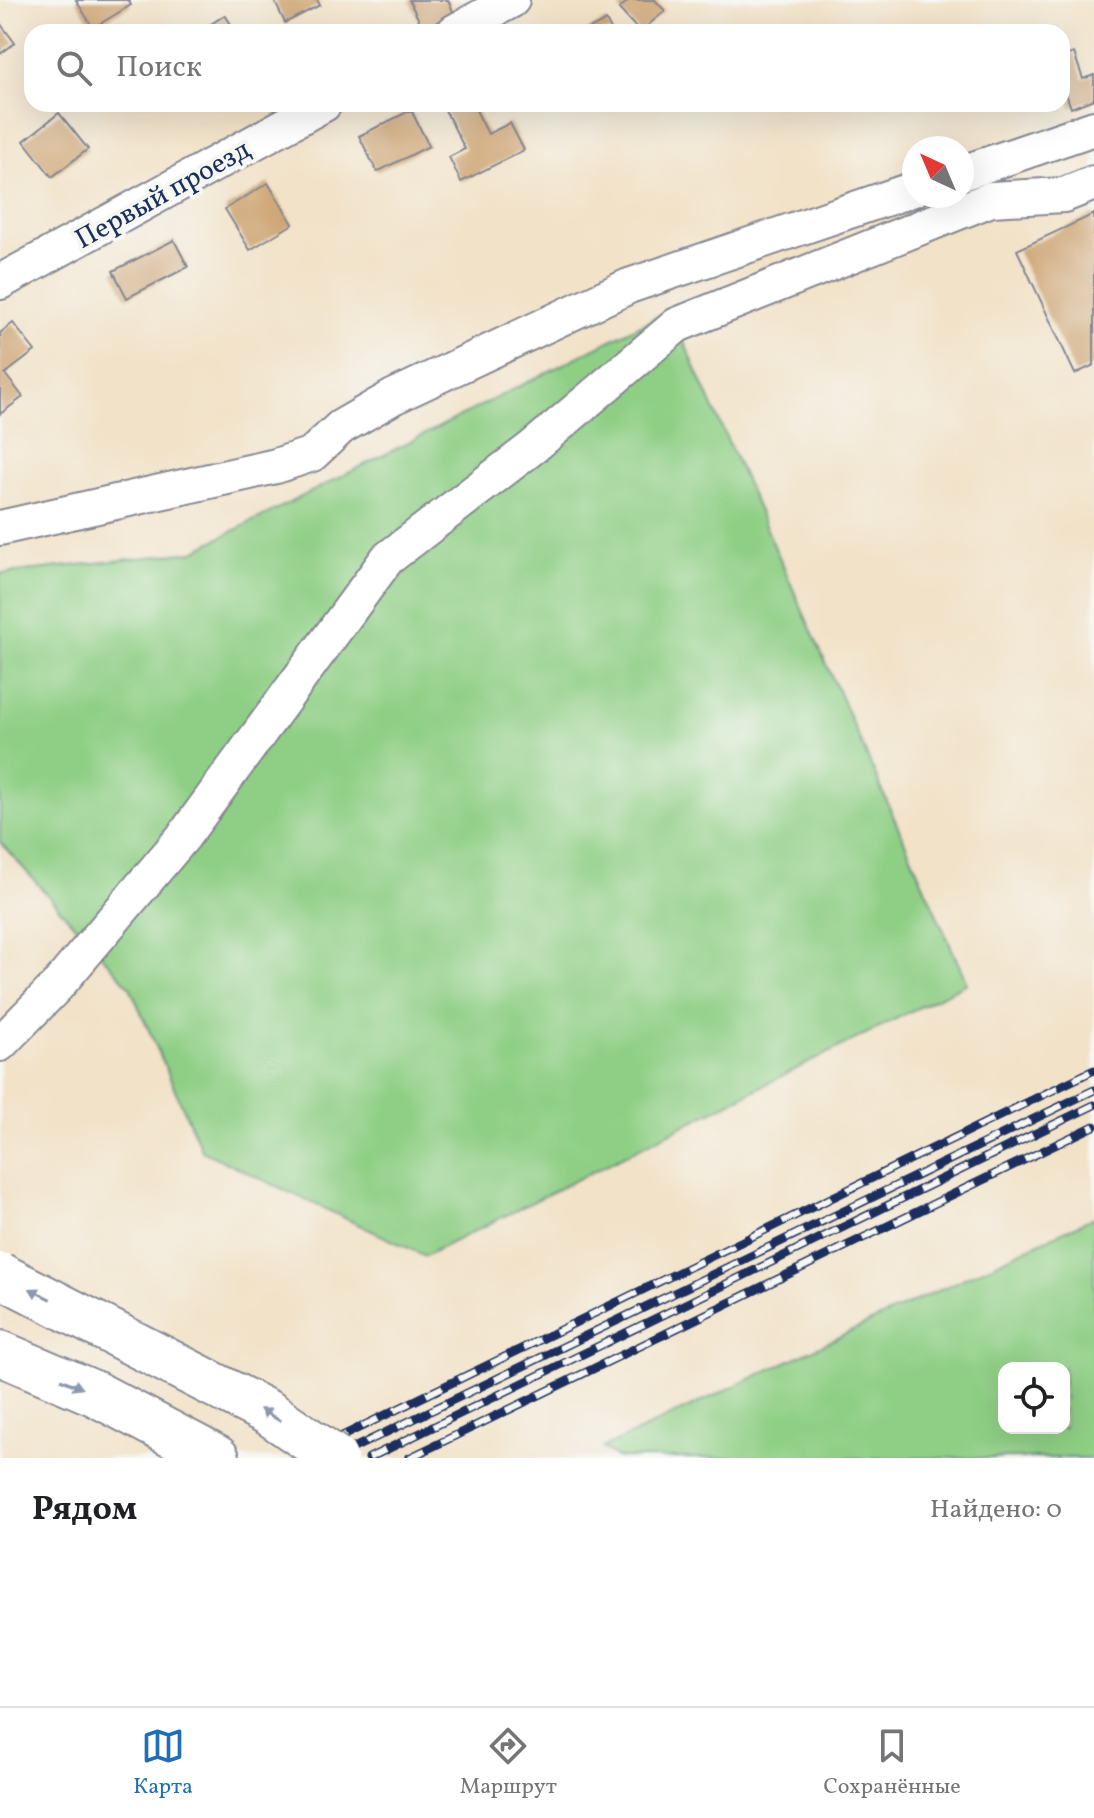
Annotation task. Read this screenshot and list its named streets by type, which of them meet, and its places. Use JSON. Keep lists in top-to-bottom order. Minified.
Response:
{"streets":{"street":["Первый проезд"]},"north":"top left","page":{"search":"Поиск","heading":["Рядом","Найдено: 0"],"nav":["Карта","Маршрут","Сохранённые"]}}
